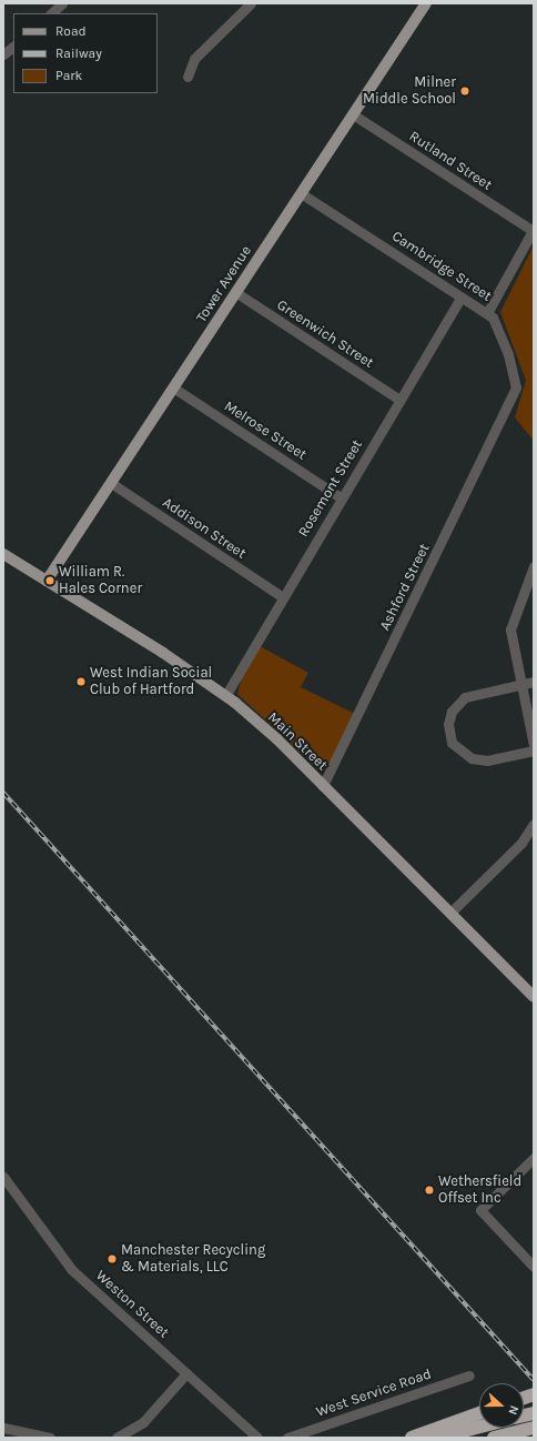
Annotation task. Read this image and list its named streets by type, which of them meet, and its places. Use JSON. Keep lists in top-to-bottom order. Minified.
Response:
{"streets":{"main road":["Tower Avenue","Main Street"],"street":["Rutland Street","Cambridge Street","Greenwich Street","Melrose Street","Rosemont Street","Addison Street","Ashford Street","Weston Street","West Service Road"]},"crossings":[["Rutland Street","Tower Avenue"],["Cambridge Street","Tower Avenue"],["Cambridge Street","Rosemont Street"],["Cambridge Street","Ashford Street"],["Tower Avenue","Greenwich Street"],["Tower Avenue","Melrose Street"],["Tower Avenue","Addison Street"],["Tower Avenue","Main Street"],["Greenwich Street","Rosemont Street"],["Melrose Street","Rosemont Street"],["Rosemont Street","Addison Street"],["Rosemont Street","Main Street"],["Ashford Street","Main Street"]],"places":["Milner Middle School","William R. Hales Corner","West Indian Social Club of Hartford","Wethersfield Offset Inc","Manchester Recycling & Materials, LLC"],"legend":["Road","Railway","Park"],"north":"right"}
